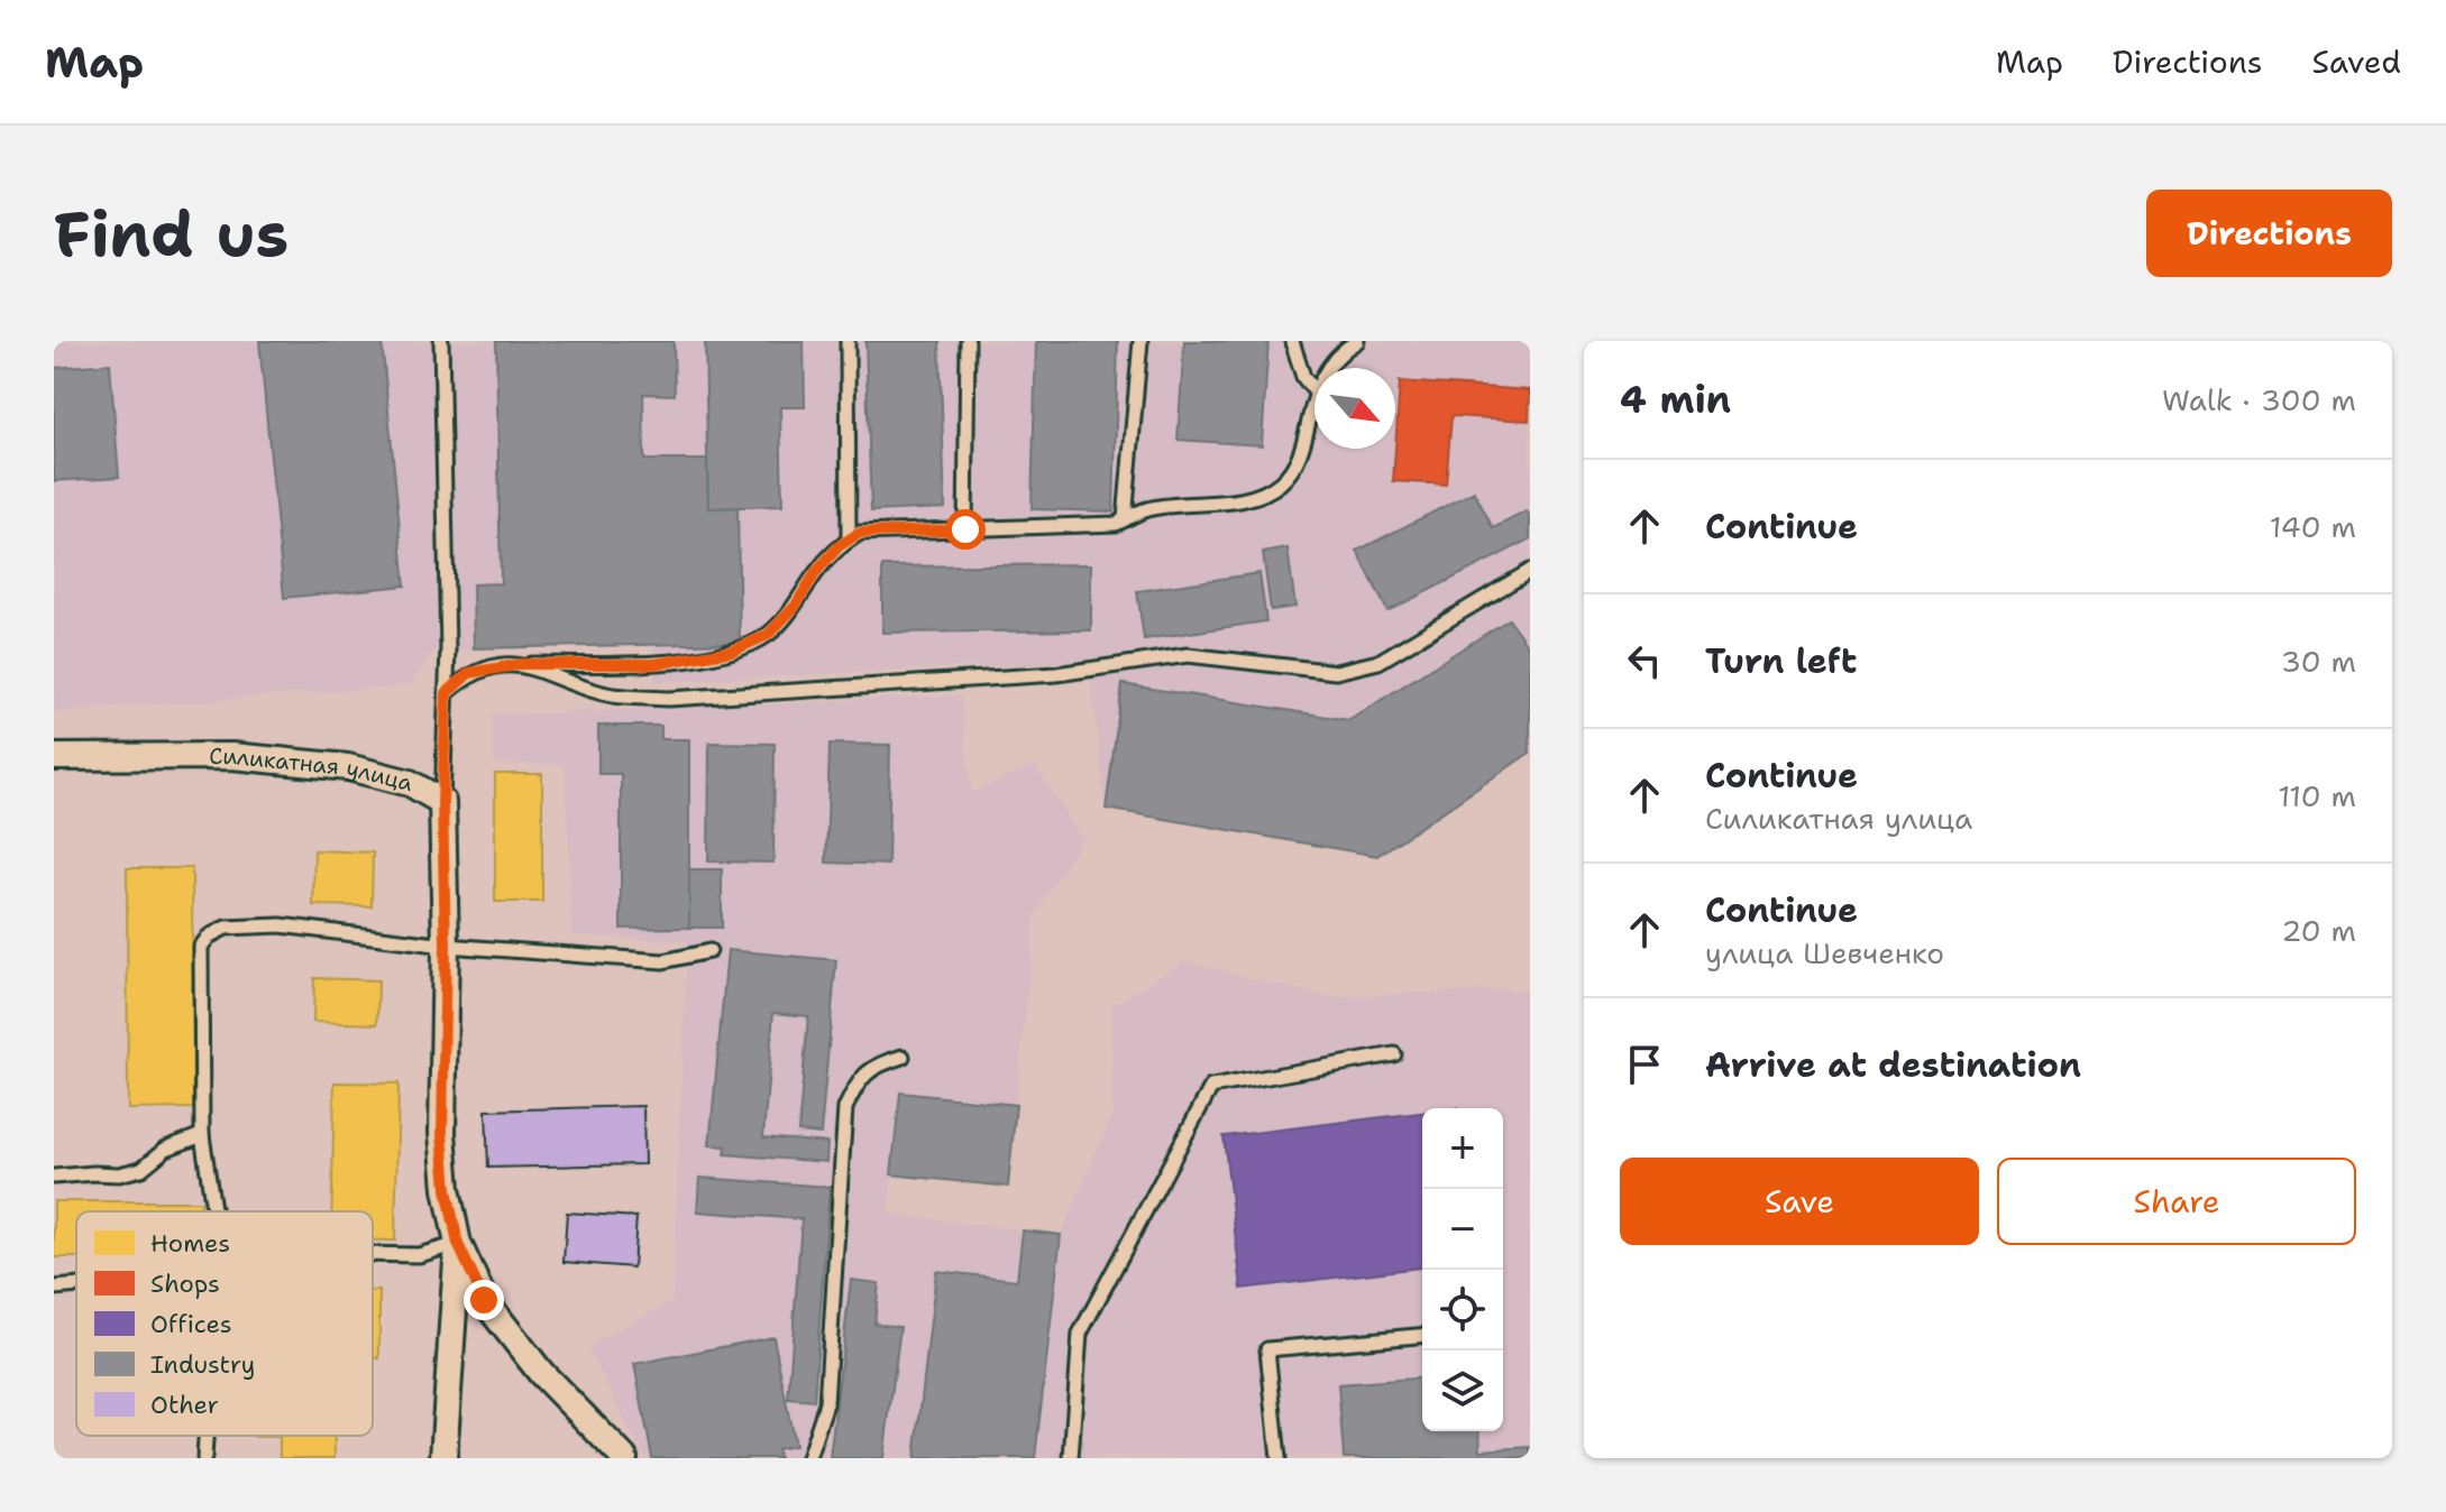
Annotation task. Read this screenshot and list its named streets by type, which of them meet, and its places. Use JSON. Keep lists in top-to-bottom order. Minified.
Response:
{"streets":{"street":["Силикатная улица"]},"legend":["Homes","Shops","Offices","Industry","Other"],"north":"bottom right","page":{"header":"Map","nav":["Map","Directions","Saved"],"buttons":["Directions",["Save","Share"]],"title":"Find us","heading":["4 min","Walk · 300 m"],"list":[["Continue","140 m"],["Turn left","30 m"],["Continue","Силикатная улица","110 m"],["Continue","улица Шевченко","20 m"],"Arrive at destination"],"map_buttons":["+","−"]}}
